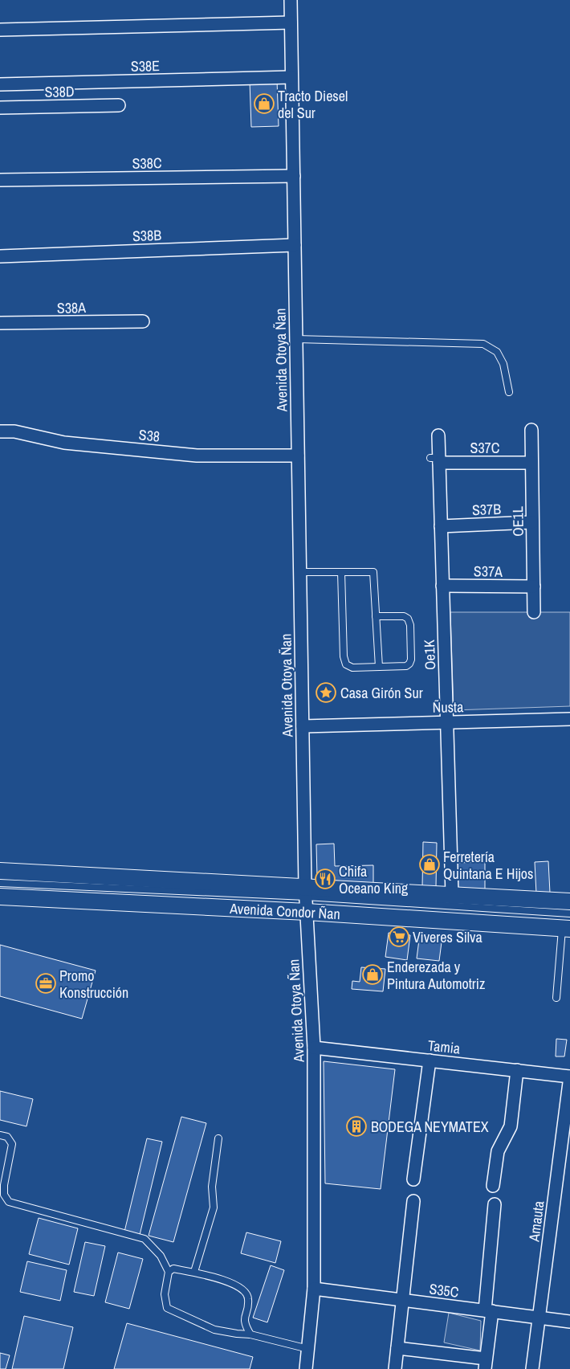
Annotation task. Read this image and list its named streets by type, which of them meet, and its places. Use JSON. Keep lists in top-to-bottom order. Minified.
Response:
{"streets":{"main road":["Avenida Condor Ñan"],"street":["S38E","S38D","S38C","S38B","S38A","Avenida Otoya Ñan","S38","S37C","S37B","OE1L","S37A","Oe1K","Ñusta","Tamia","Amauta","S35C"]},"crossings":[["S38E","Avenida Otoya Ñan"],["S38C","Avenida Otoya Ñan"],["S38B","Avenida Otoya Ñan"],["Avenida Otoya Ñan","S38"],["Avenida Otoya Ñan","Ñusta"],["Avenida Otoya Ñan","Avenida Condor Ñan"],["Avenida Otoya Ñan","Tamia"],["Avenida Otoya Ñan","S35C"],["S37C","OE1L"],["S37C","Oe1K"],["S37B","OE1L"],["S37B","Oe1K"],["OE1L","S37A"],["S37A","Oe1K"],["Oe1K","Ñusta"],["Oe1K","Avenida Condor Ñan"],["Tamia","Amauta"],["Amauta","S35C"]],"places":{"shop":["Tracto Diesel del Sur","Ferretería Quintana E Hijos","Enderezada y Pintura Automotriz"],"place":["Casa Girón Sur"],"restaurant":["Chifa Oceano King"],"supermarket":["Viveres Silva"],"office":["Promo Konstrucción"],"building":["BODEGA NEYMATEX"]}}
